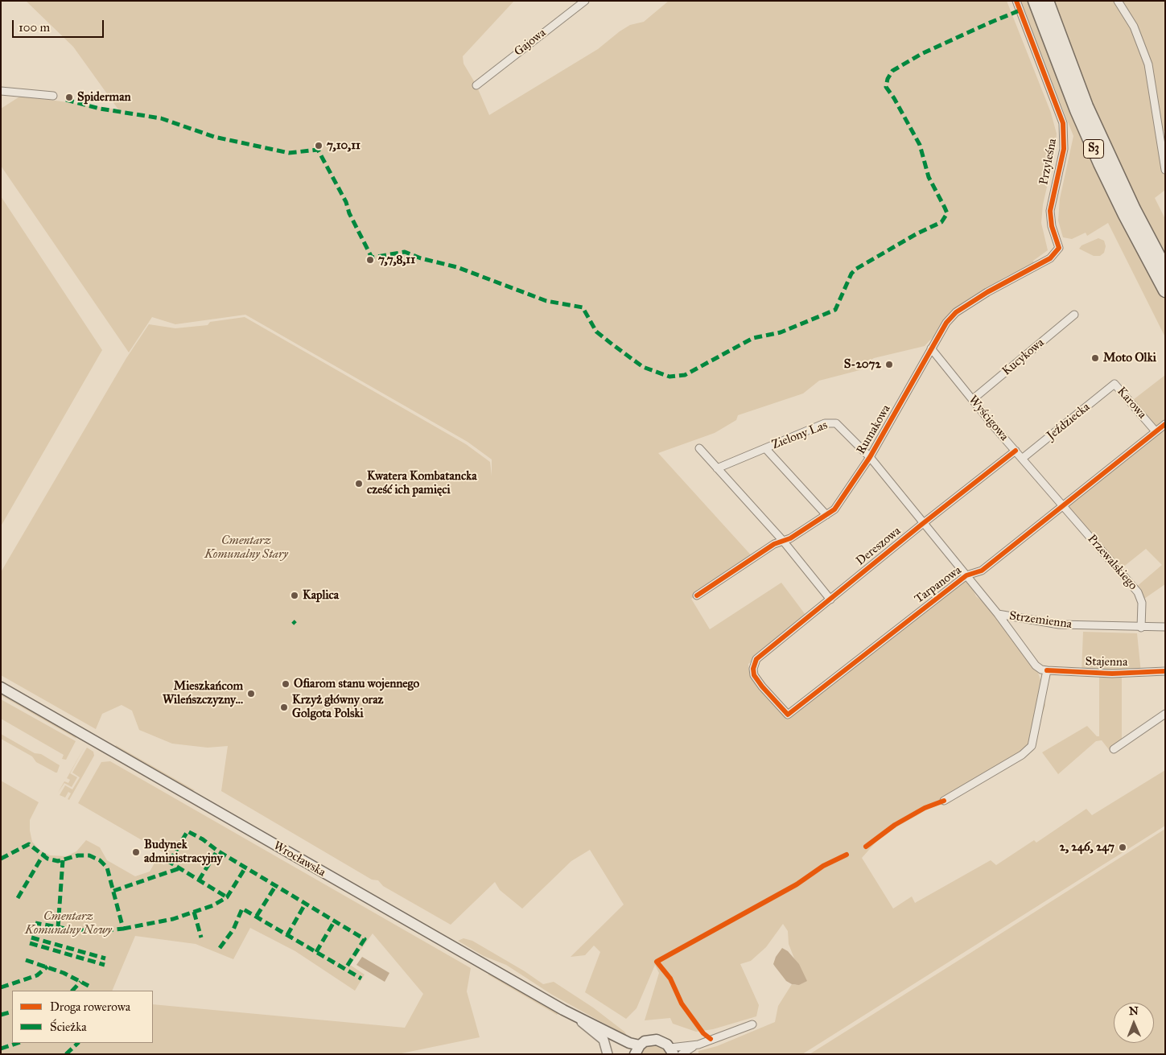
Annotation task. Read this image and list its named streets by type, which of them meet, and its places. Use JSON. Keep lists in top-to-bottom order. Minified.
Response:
{"streets":{"highway":["S3"],"main road":["Wrocławska"],"street":["Gajowa","Przyleśna","Kucykowa","Karowa","Wyścigowa","Jeździecka","Rumakowa","Zielony Las","Dereszowa","Przewalskiego","Tarpanowa","Strzemienna","Stajenna"]},"crossings":[["Przyleśna","Rumakowa"],["Kucykowa","Wyścigowa"],["Karowa","Jeździecka"],["Karowa","Tarpanowa"],["Wyścigowa","Jeździecka"],["Wyścigowa","Rumakowa"],["Wyścigowa","Dereszowa"],["Wyścigowa","Przewalskiego"],["Wyścigowa","Tarpanowa"],["Rumakowa","Zielony Las"],["Rumakowa","Strzemienna"],["Zielony Las","Strzemienna"],["Dereszowa","Tarpanowa"],["Dereszowa","Strzemienna"],["Przewalskiego","Tarpanowa"],["Przewalskiego","Strzemienna"],["Tarpanowa","Strzemienna"]],"parks":["Cmentarz Komunalny Stary","Cmentarz Komunalny Nowy"],"places":["Spiderman","7,10,11","7,7,8,11","Moto Olki","S-2072","Kwatera Kombatancka cześć ich pamięci","Kaplica","Ofiarom stanu wojennego","Mieszkańcom Wileńszczyzny...","Krzyż główny oraz Golgota Polski","2, 246, 247","Budynek administracyjny"],"legend":["Droga rowerowa","Ścieżka"],"scale_bar":"100 m","north":"top"}
